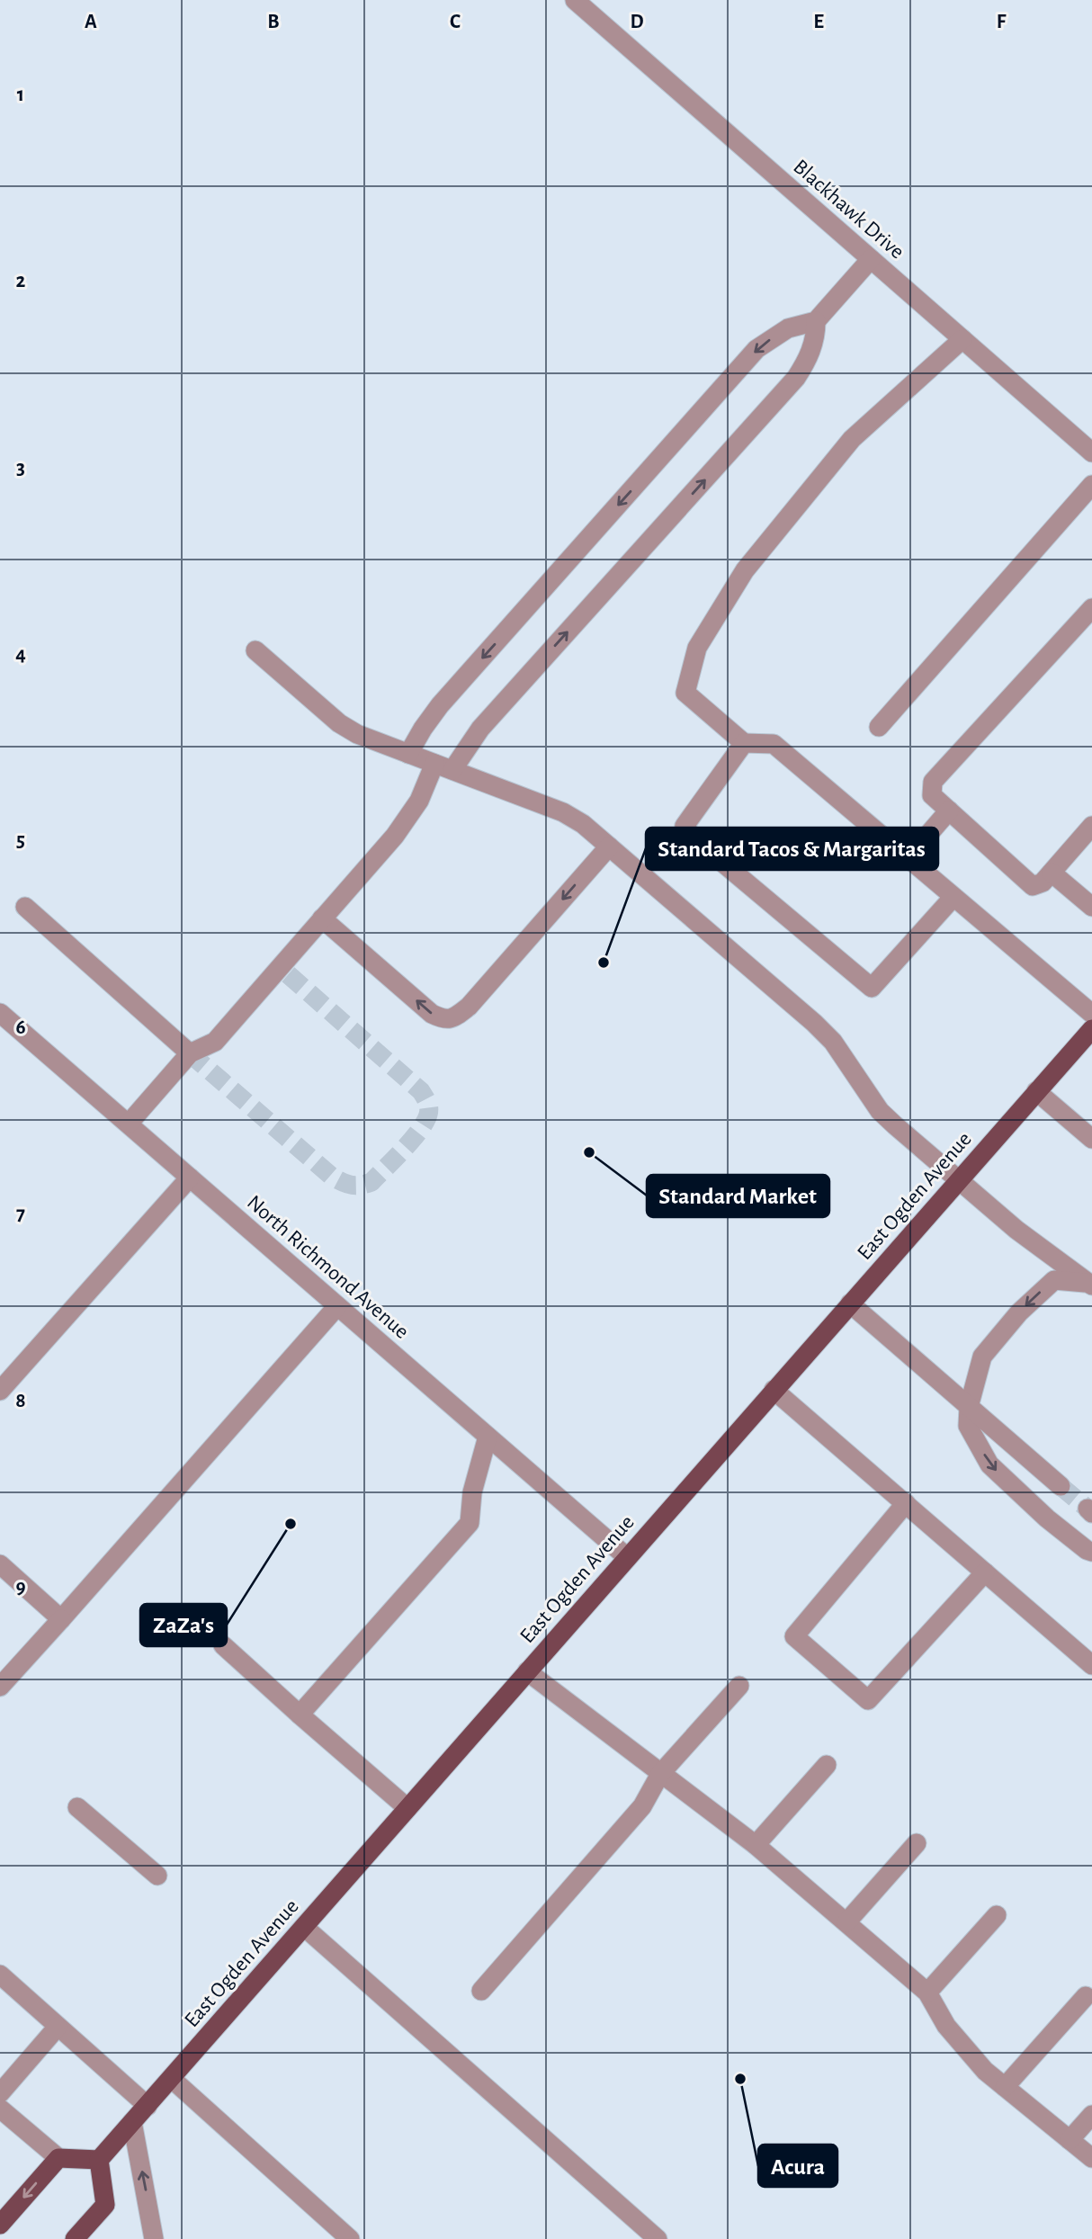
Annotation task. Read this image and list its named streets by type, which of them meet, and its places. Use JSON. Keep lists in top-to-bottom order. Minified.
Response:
{"streets":{"main road":["East Ogden Avenue"],"street":["Blackhawk Drive","North Richmond Avenue"]},"crossings":[["East Ogden Avenue","North Richmond Avenue"]],"places":["Standard Tacos & Margaritas","Standard Market","ZaZa's","Acura"],"grid":{"columns":["A","B","C","D","E","F"],"rows":["1","2","3","4","5","6","7","8","9"]}}
